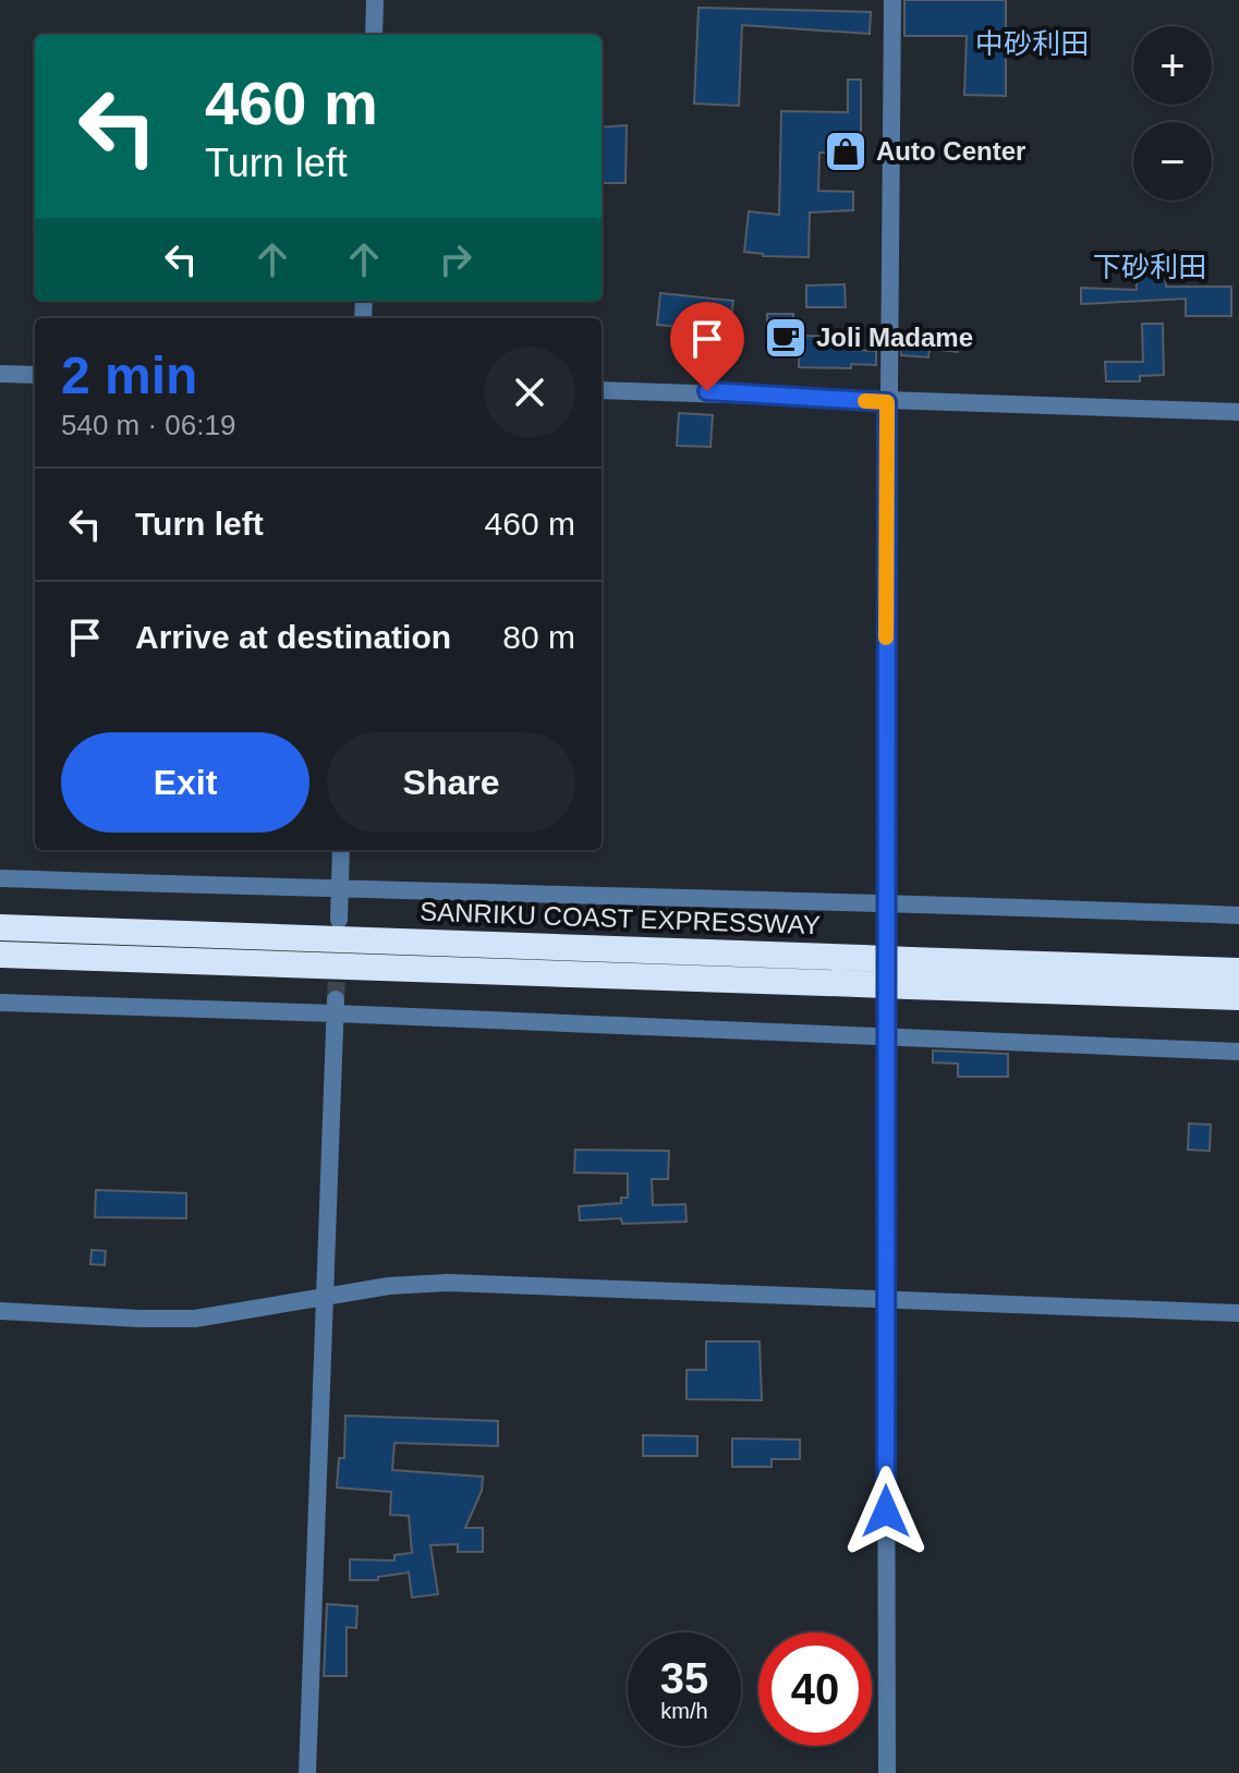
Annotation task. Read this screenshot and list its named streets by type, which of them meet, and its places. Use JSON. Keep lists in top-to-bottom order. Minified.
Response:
{"streets":{"highway":["SANRIKU COAST EXPRESSWAY"]},"districts":["中砂利田","下砂利田"],"places":{"shop":["Auto Center"],"cafe":["Joli Madame"]},"page":{"map_buttons":["+","−"],"turn":["460 m","Turn left"],"heading":["2 min","540 m · 06:19"],"list":[{"name":"Turn left","value":"460 m"},{"name":"Arrive at destination","value":"80 m"}],"buttons":["Exit","Share"],"speed":"35 km/h","limit":"40"}}
